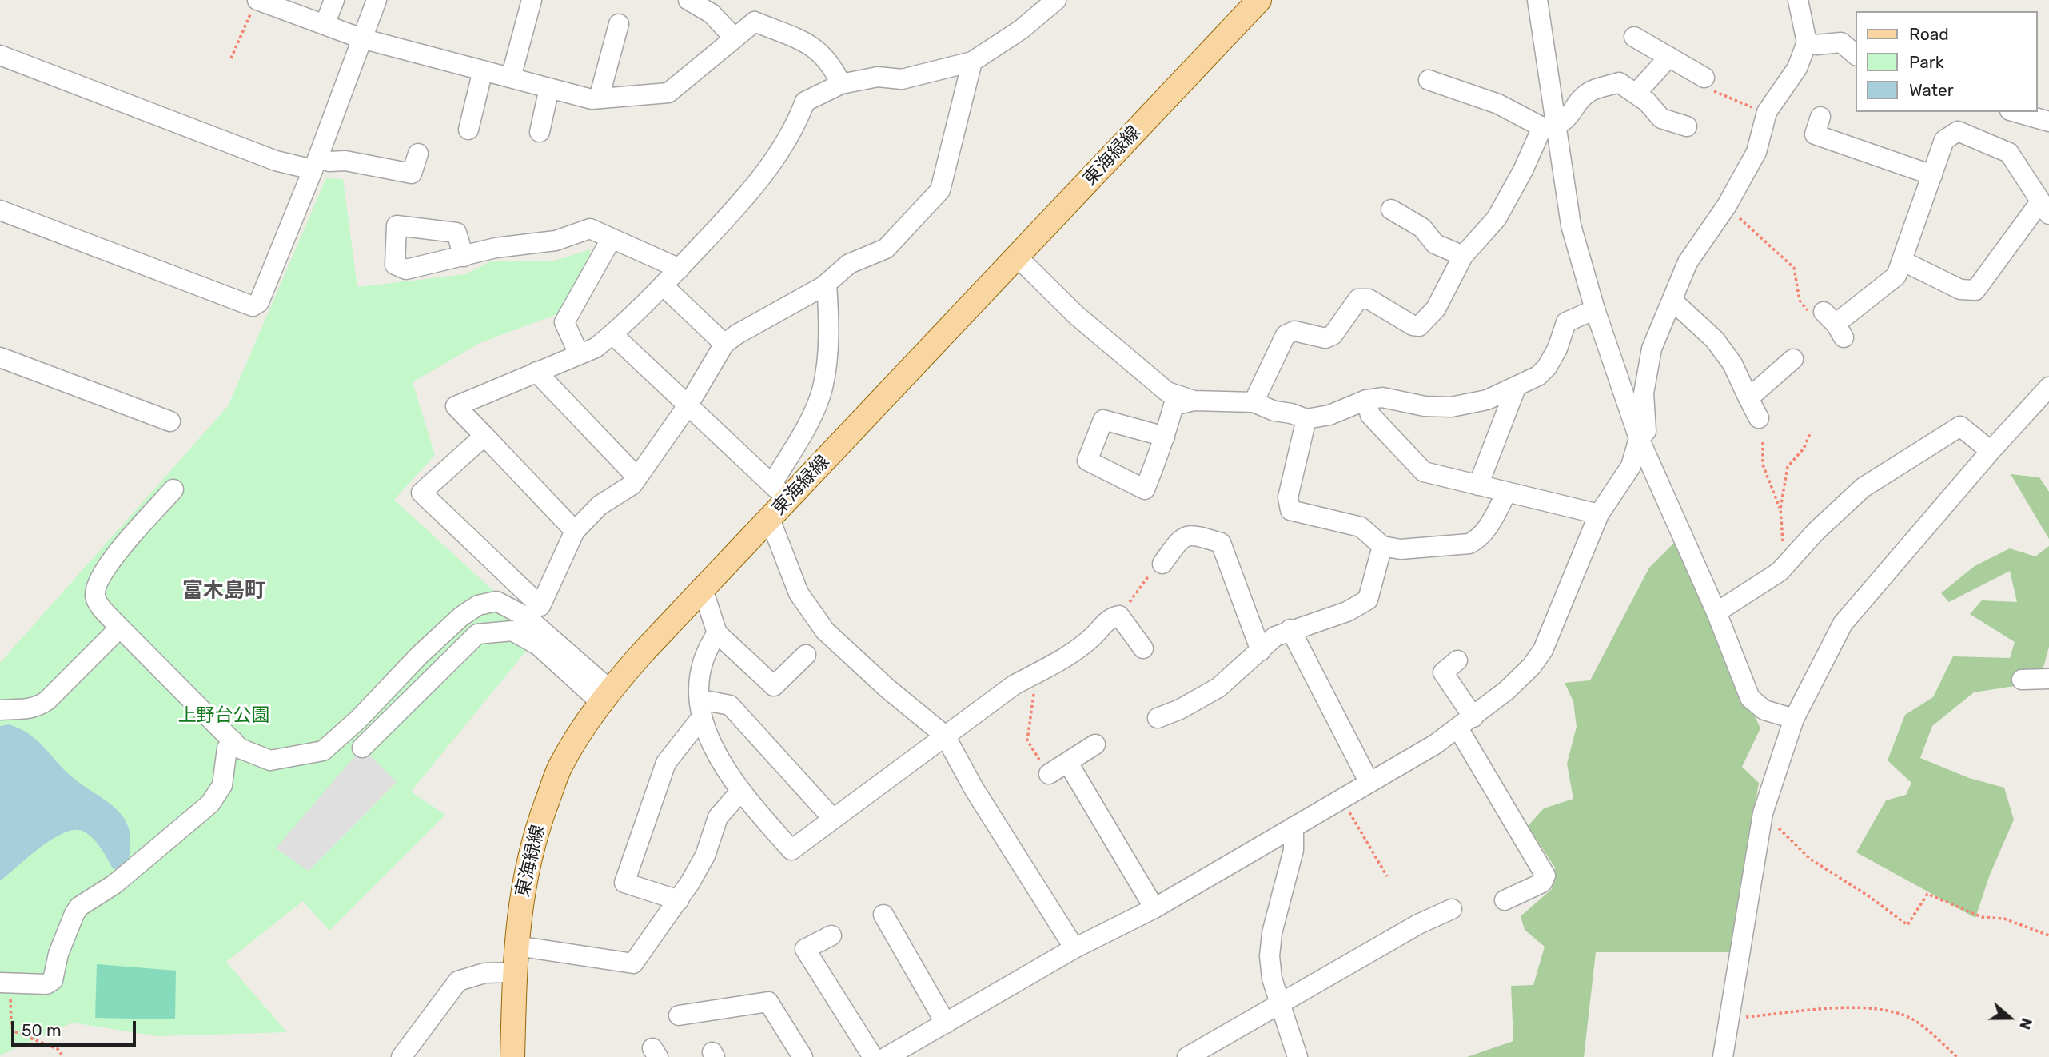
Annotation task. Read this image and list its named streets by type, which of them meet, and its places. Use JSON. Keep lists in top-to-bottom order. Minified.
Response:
{"streets":{"main road":["東海緑線"]},"districts":["富木島町"],"parks":["上野台公園"],"legend":["Road","Park","Water"],"scale_bar":"50 m","north":"right"}
